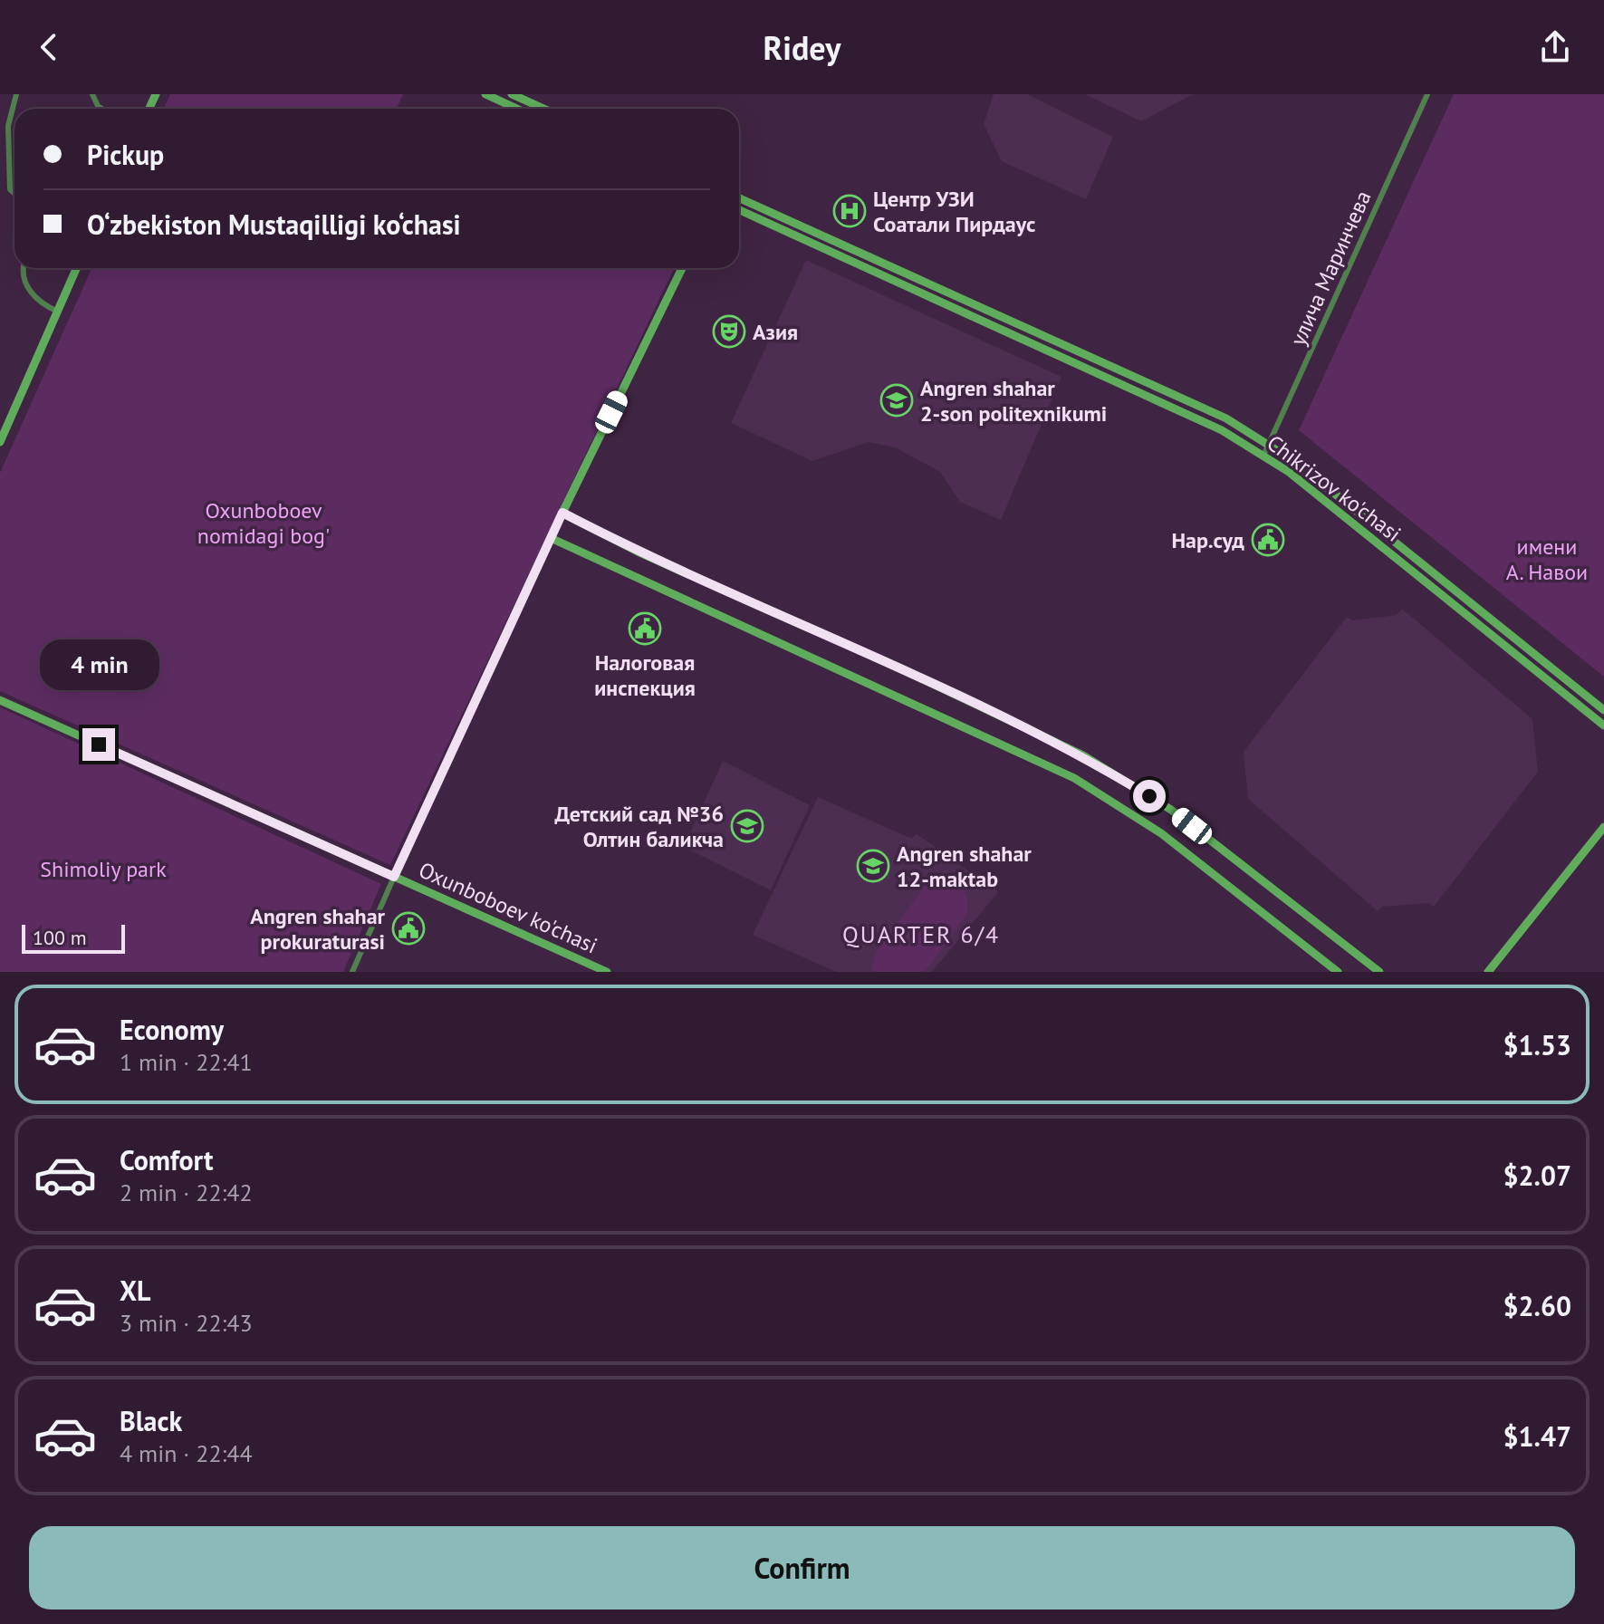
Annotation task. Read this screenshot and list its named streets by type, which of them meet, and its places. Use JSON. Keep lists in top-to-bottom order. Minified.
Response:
{"streets":{"main road":["Chikrizov ko'chasi","Oxunboboev ko'chasi"],"street":["улича Маринчева"]},"crossings":[["улича Маринчева","Chikrizov ko'chasi"]],"districts":["QUARTER 6/4"],"parks":["Oxunboboev nomidagi bog'","имени А. Навои","Shimoliy park"],"places":{"hospital":["Центр УЗИ Соатали Пирдаус"],"theatre":["Азия"],"school or university":["Angren shahar 2-son politexnikumi","Детский сад №36 Олтин баликча","Angren shahar 12-maktab"],"public building":["Нар.суд","Налоговая инспекция","Angren shahar prokuraturasi"]},"scale_bar":"100 m","page":{"header":"Ridey","banner":["Pickup","O‘zbekiston Mustaqilligi ko‘chasi"],"bubble":"4 min","scale":"100 m","list":[{"name":"Economy","note":"1 min · 22:41","value":"$1.53"},{"name":"Comfort","note":"2 min · 22:42","value":"$2.07"},{"name":"XL","note":"3 min · 22:43","value":"$2.60"},{"name":"Black","note":"4 min · 22:44","value":"$1.47"}],"buttons":"Confirm"}}
